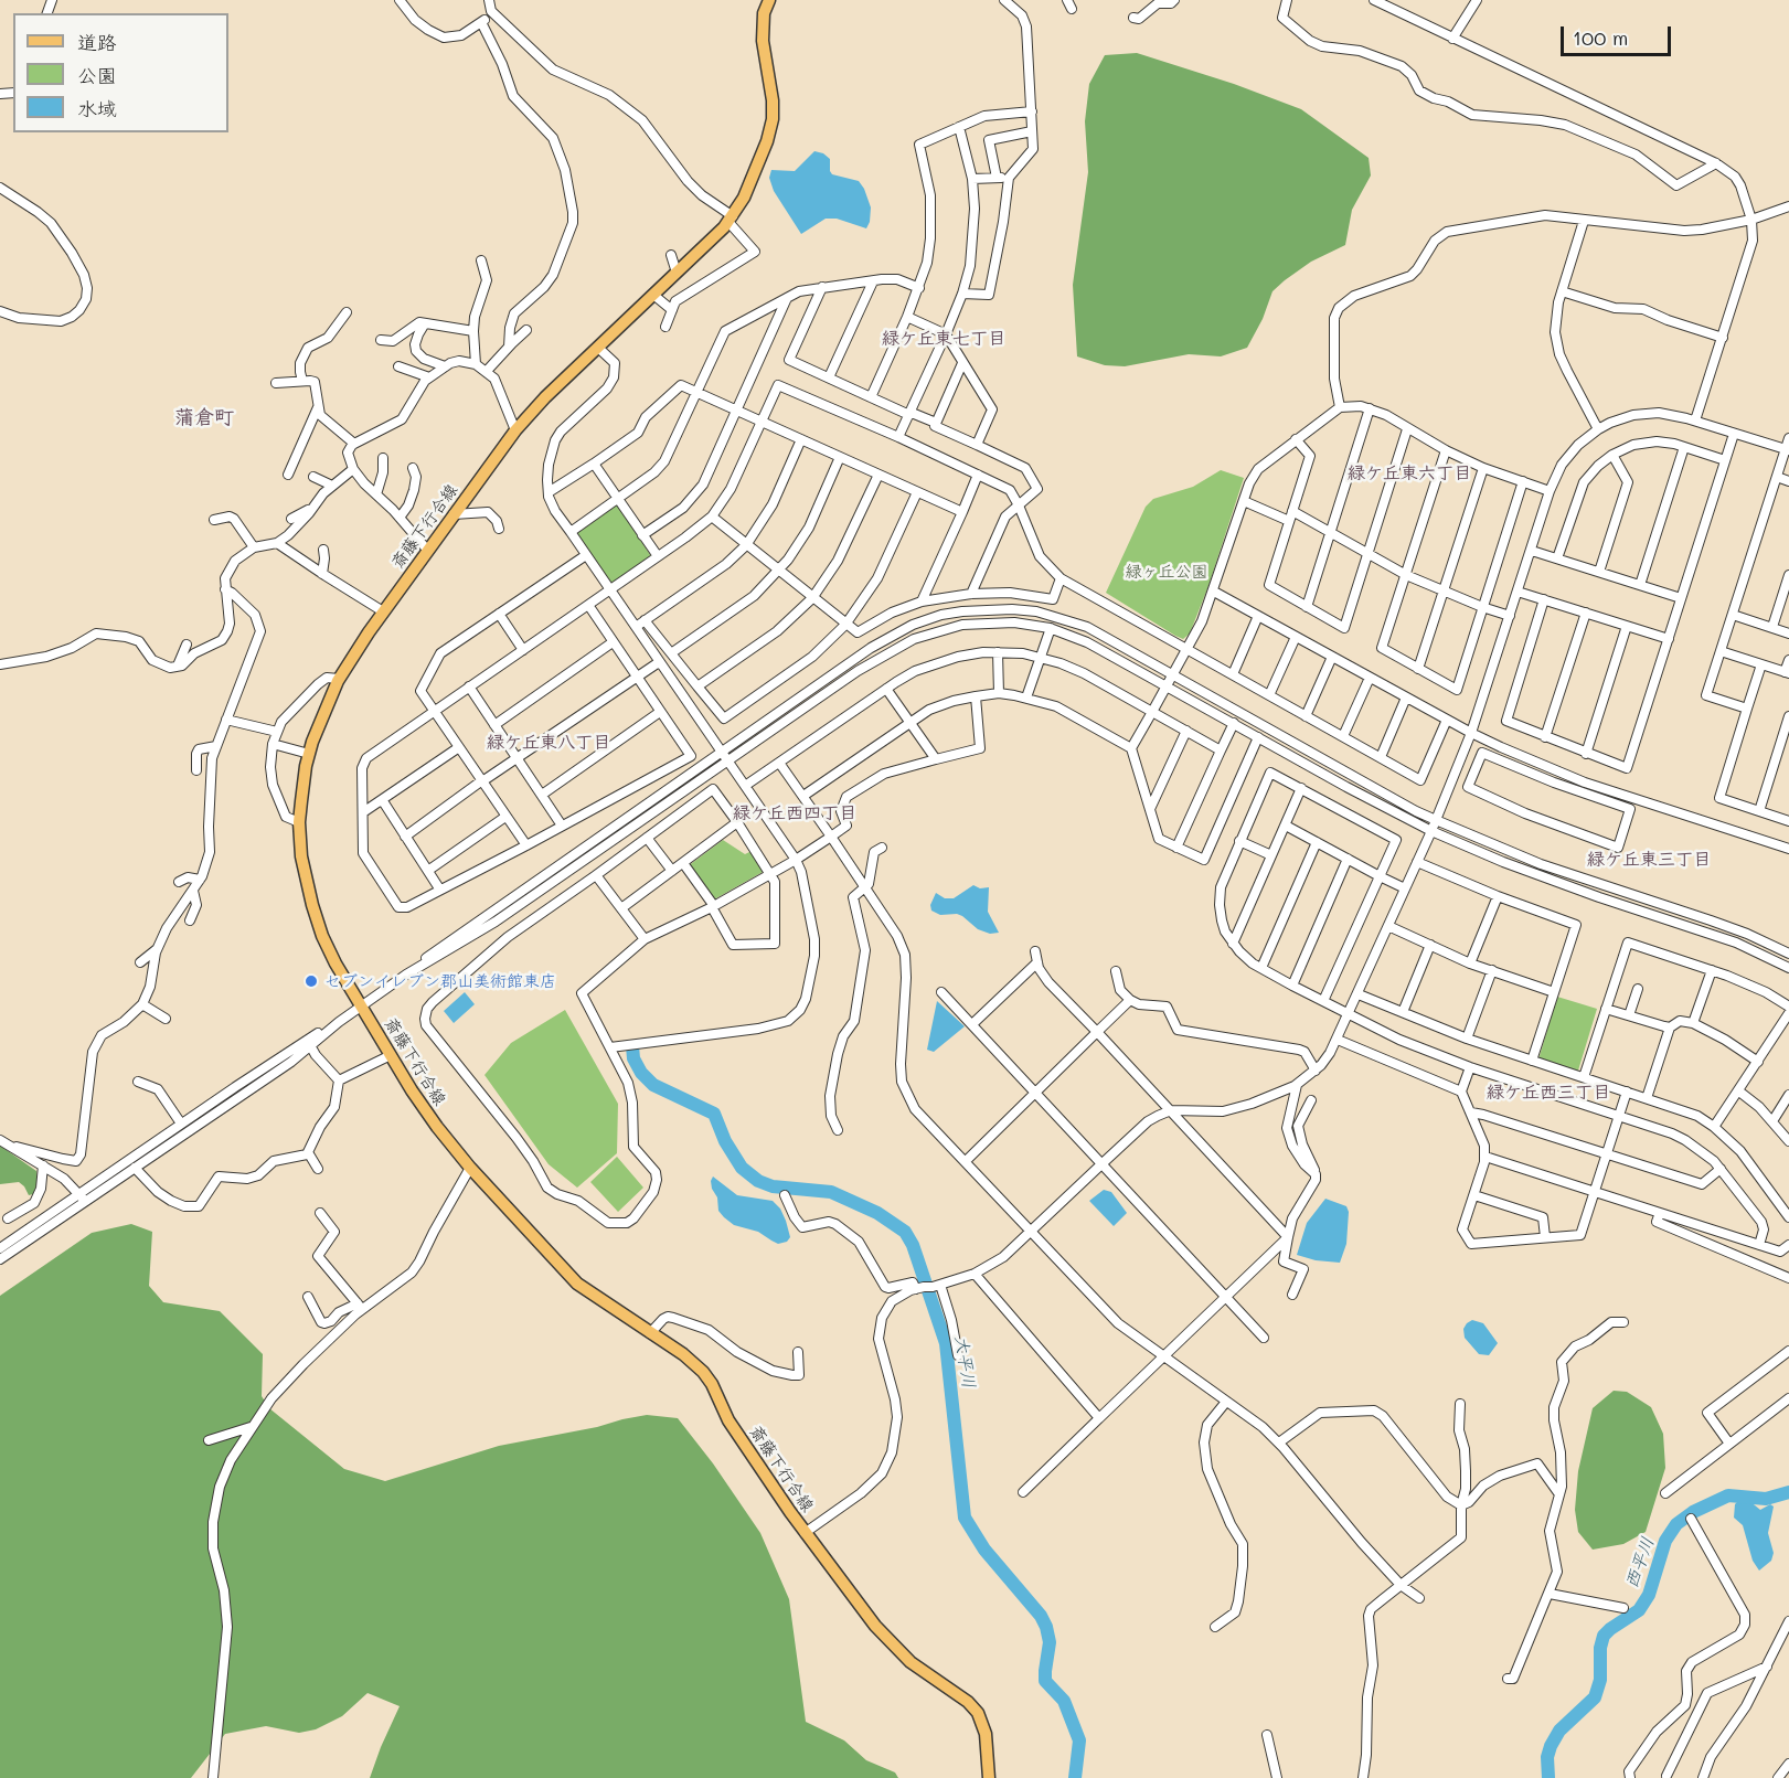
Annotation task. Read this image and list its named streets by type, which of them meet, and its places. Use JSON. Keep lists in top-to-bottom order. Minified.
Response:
{"streets":{"main road":["斎藤下行合線"]},"districts":["緑ケ丘東七丁目","蒲倉町","緑ケ丘東六丁目","緑ケ丘東八丁目","緑ケ丘西四丁目","緑ケ丘東三丁目","緑ケ丘西三丁目"],"water":["大平川","西平川"],"parks":["緑ヶ丘公園"],"places":["セブンイレブン郡山美術館東店"],"legend":["道路","公園","水域"],"scale_bar":"100 m"}
